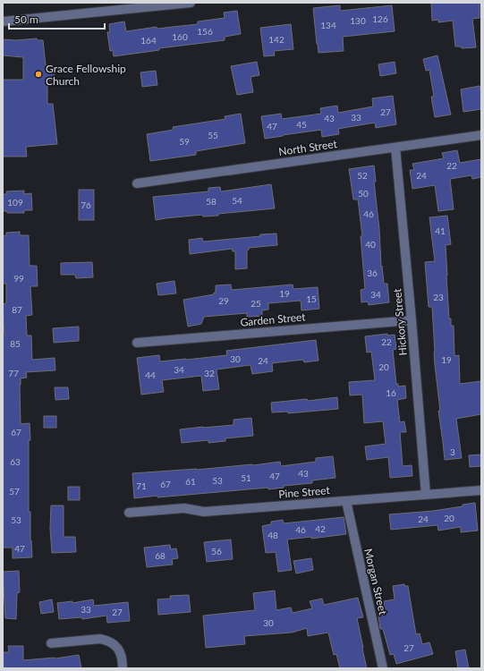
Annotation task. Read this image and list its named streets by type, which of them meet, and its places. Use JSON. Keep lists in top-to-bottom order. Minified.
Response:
{"streets":{"street":["North Street","Garden Street","Hickory Street","Pine Street","Morgan Street"]},"crossings":[["North Street","Hickory Street"],["Garden Street","Hickory Street"],["Hickory Street","Pine Street"],["Pine Street","Morgan Street"]],"places":["Grace Fellowship Church"],"house_numbers":["126","130","134","156","160","142","164","27","33","43","45","47","55","59","22","52","24","50","54","58","109","76","46","41","40","36","99","19","34","23","15","29","25","87","22","85","30","19","24","20","34","77","32","44","16","67","3","63","43","47","51","53","61","67","71","57","20","24","53","42","46","48","47","56","68","33","27","30","27"],"scale_bar":"50 m"}
